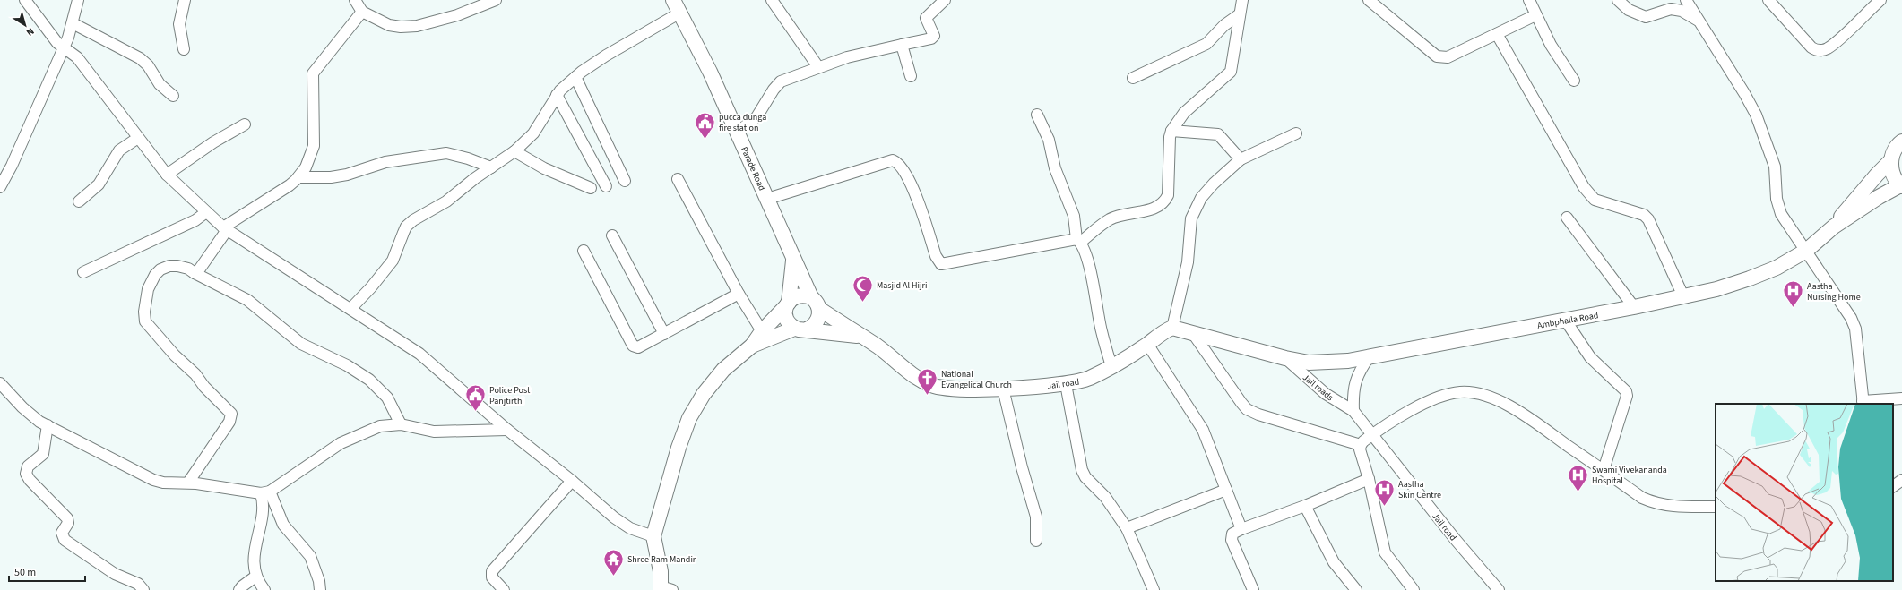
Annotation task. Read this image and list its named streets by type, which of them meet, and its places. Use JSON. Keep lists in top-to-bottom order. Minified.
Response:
{"streets":{"main road":["Parade Road","Ambphalla Road","Jail road"],"street":["Jail roads"]},"crossings":[["Parade Road","Jail road"],["Ambphalla Road","Jail roads"],["Jail road","Jail roads"]],"places":{"public building":["pucca dunga fire station","Police Post Panjtirthi"],"mosque":["Masjid Al Hijri"],"hospital":["Aastha Nursing Home","Swami Vivekananda Hospital","Aastha Skin Centre"],"church":["National Evangelical Church"],"temple":["Shree Ram Mandir"]},"scale_bar":"50 m","north":"bottom right"}
